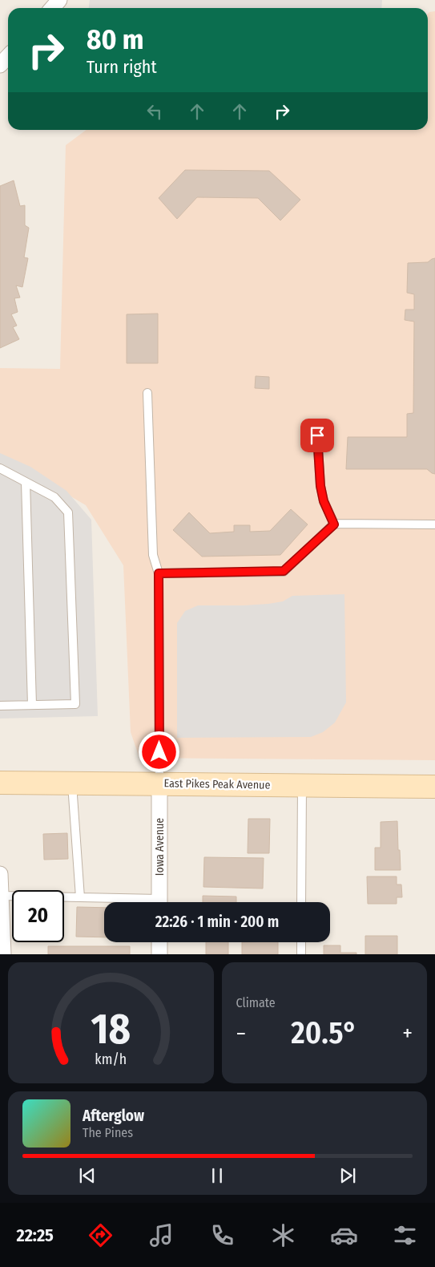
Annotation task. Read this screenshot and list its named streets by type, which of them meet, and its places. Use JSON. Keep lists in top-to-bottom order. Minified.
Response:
{"streets":{"main road":["East Pikes Peak Avenue"],"street":["Iowa Avenue"]},"crossings":[["East Pikes Peak Avenue","Iowa Avenue"]],"page":{"turn":["80 m","Turn right"],"limit":"20","trip":"22:26 · 1 min · 200 m","tile":"Climate","heat":["−","20.5°","+"],"song":["Afterglow","The Pines"],"tabs":"22:25","gauge":["18","km/h"]}}
